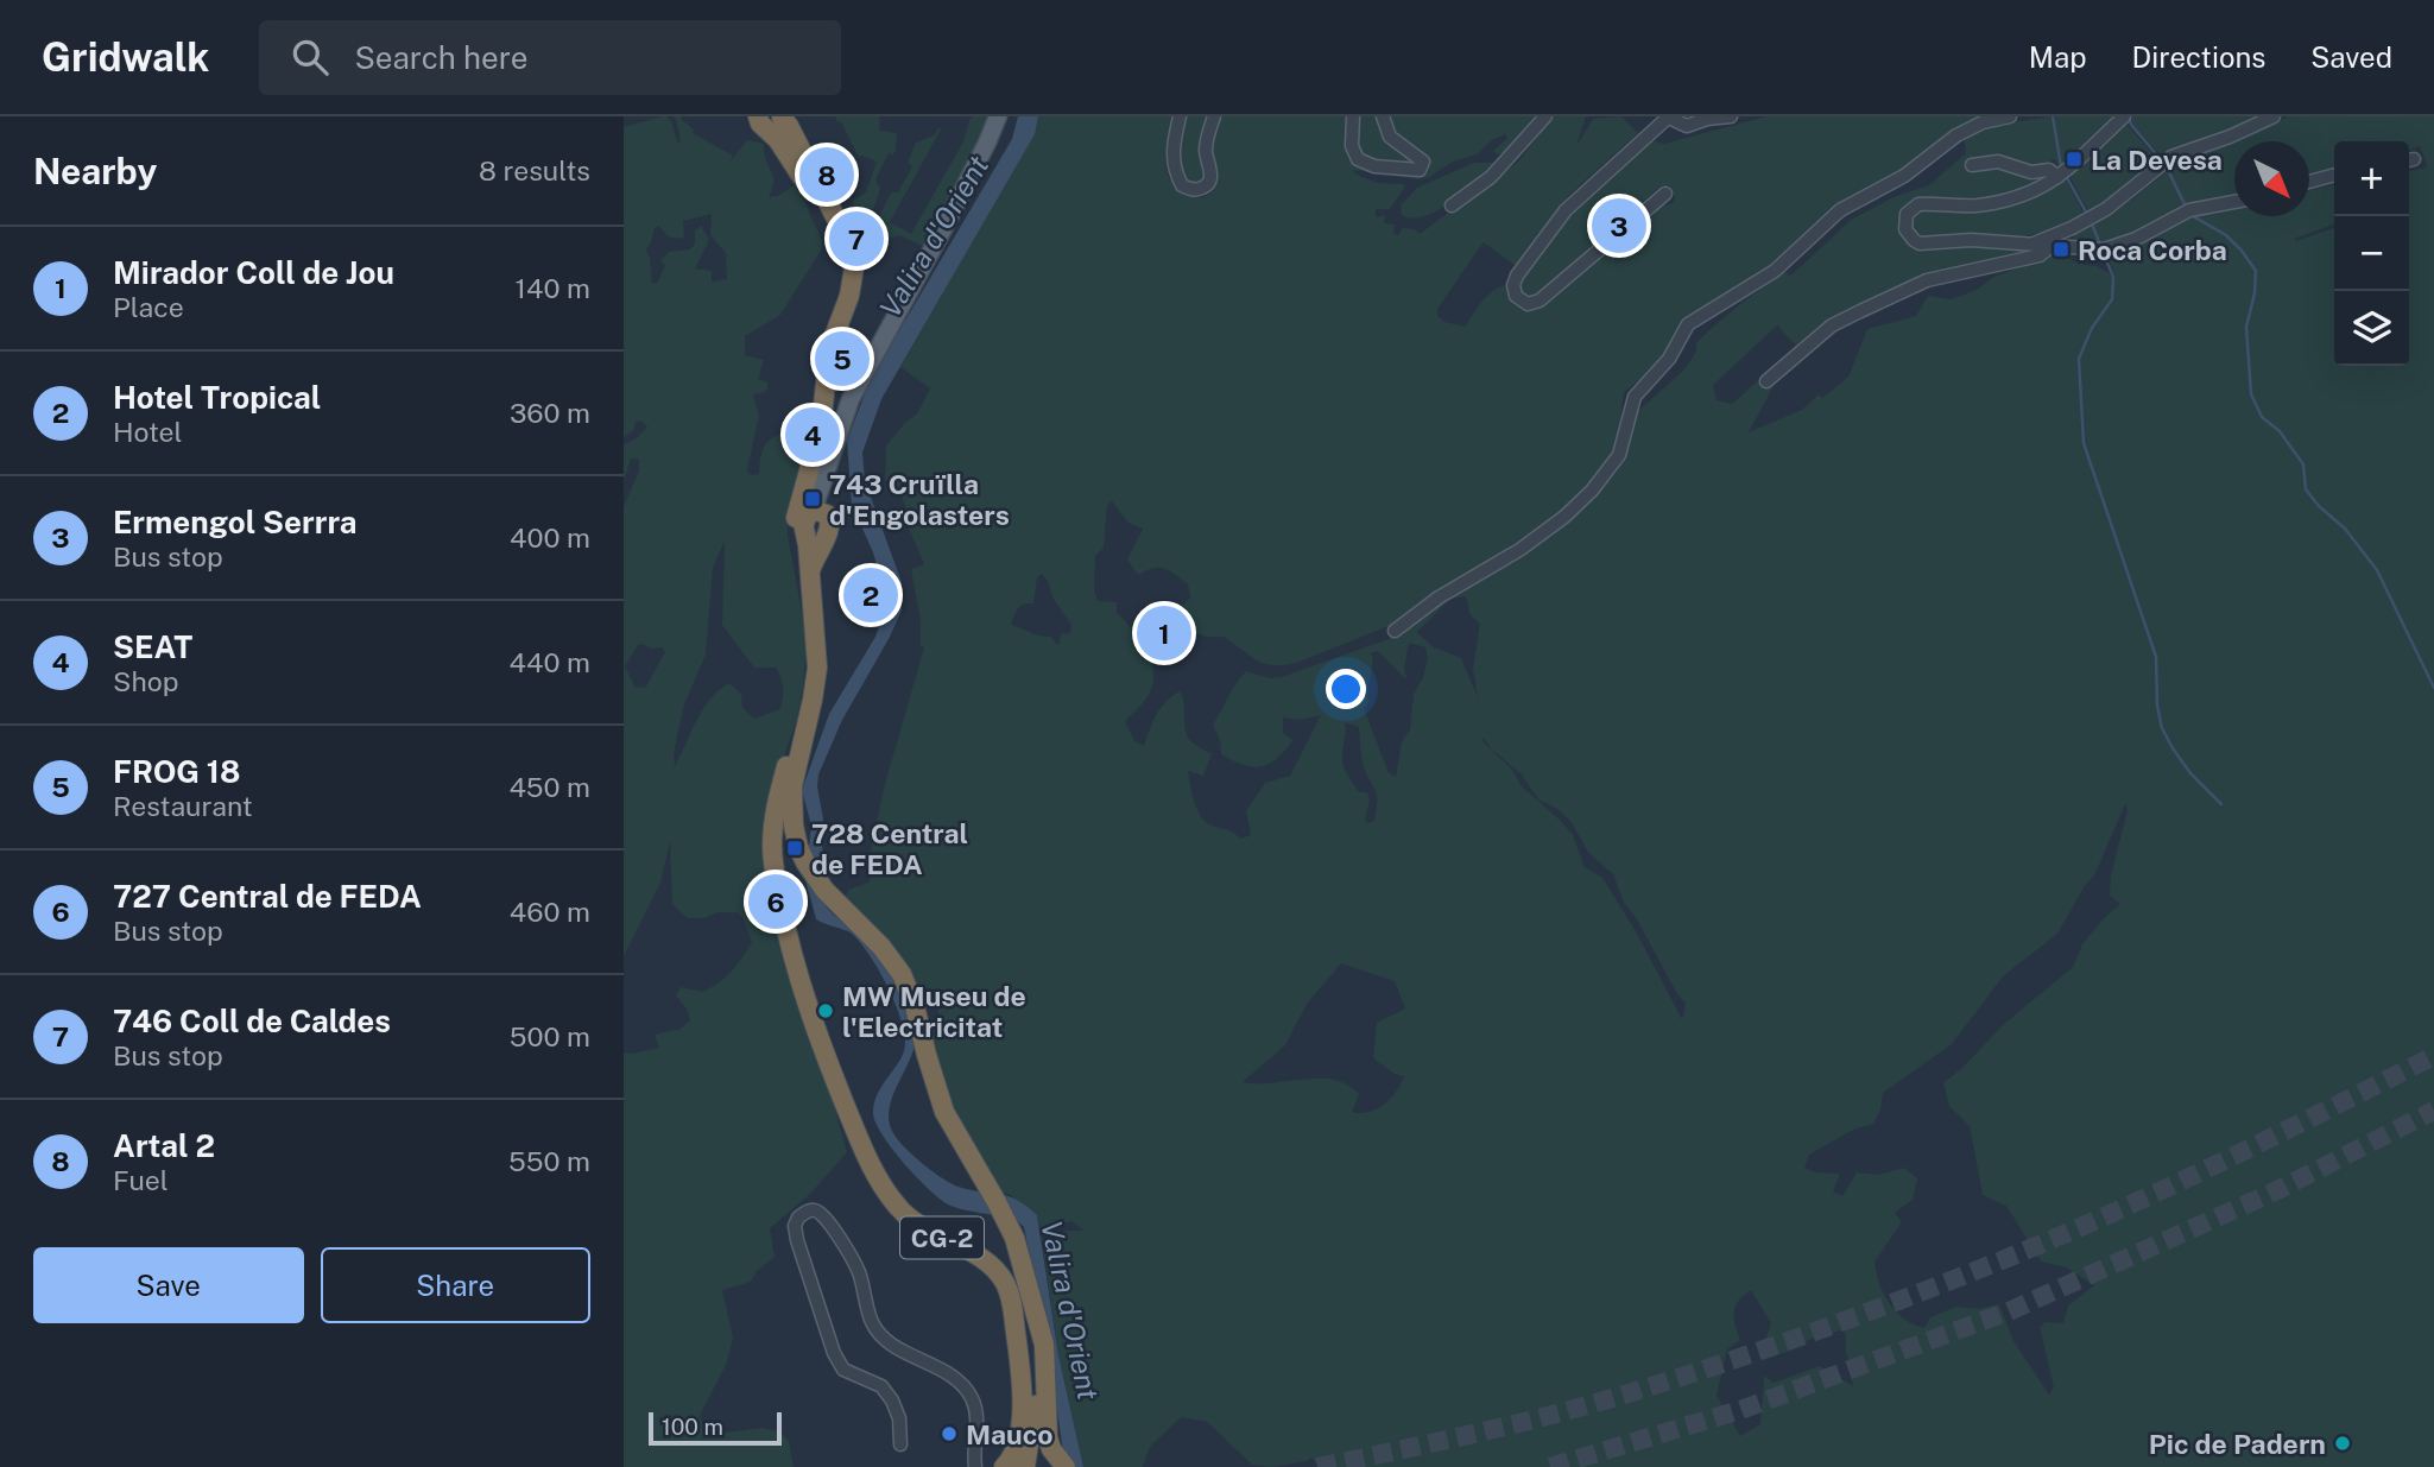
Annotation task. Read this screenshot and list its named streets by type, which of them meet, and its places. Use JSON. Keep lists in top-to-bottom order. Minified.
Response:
{"streets":{"highway":["CG-2"]},"water":["Valira d'Orient"],"places":{"transit":["La Devesa","Roca Corba","743 Cruïlla d'Engolasters","728 Central de FEDA"],"other":["MW Museu de l'Electricitat","Mauco","Pic de Padern"]},"scale_bar":"100 m","north":"bottom right","page":{"header":"Gridwalk","search":"Search here","nav":["Map","Directions","Saved"],"heading":["Nearby","8 results"],"map_buttons":["+","−"],"pins":["8","3","7","5","4","2","1","6"],"list":[{"mark":"1","name":"Mirador Coll de Jou","note":"Place","value":"140 m"},{"mark":"2","name":"Hotel Tropical","note":"Hotel","value":"360 m"},{"mark":"3","name":"Ermengol Serrra","note":"Bus stop","value":"400 m"},{"mark":"4","name":"SEAT","note":"Shop","value":"440 m"},{"mark":"5","name":"FROG 18","note":"Restaurant","value":"450 m"},{"mark":"6","name":"727 Central de FEDA","note":"Bus stop","value":"460 m"},{"mark":"7","name":"746 Coll de Caldes","note":"Bus stop","value":"500 m"},{"mark":"8","name":"Artal 2","note":"Fuel","value":"550 m"}],"buttons":["Save","Share"],"scale":"100 m"}}
